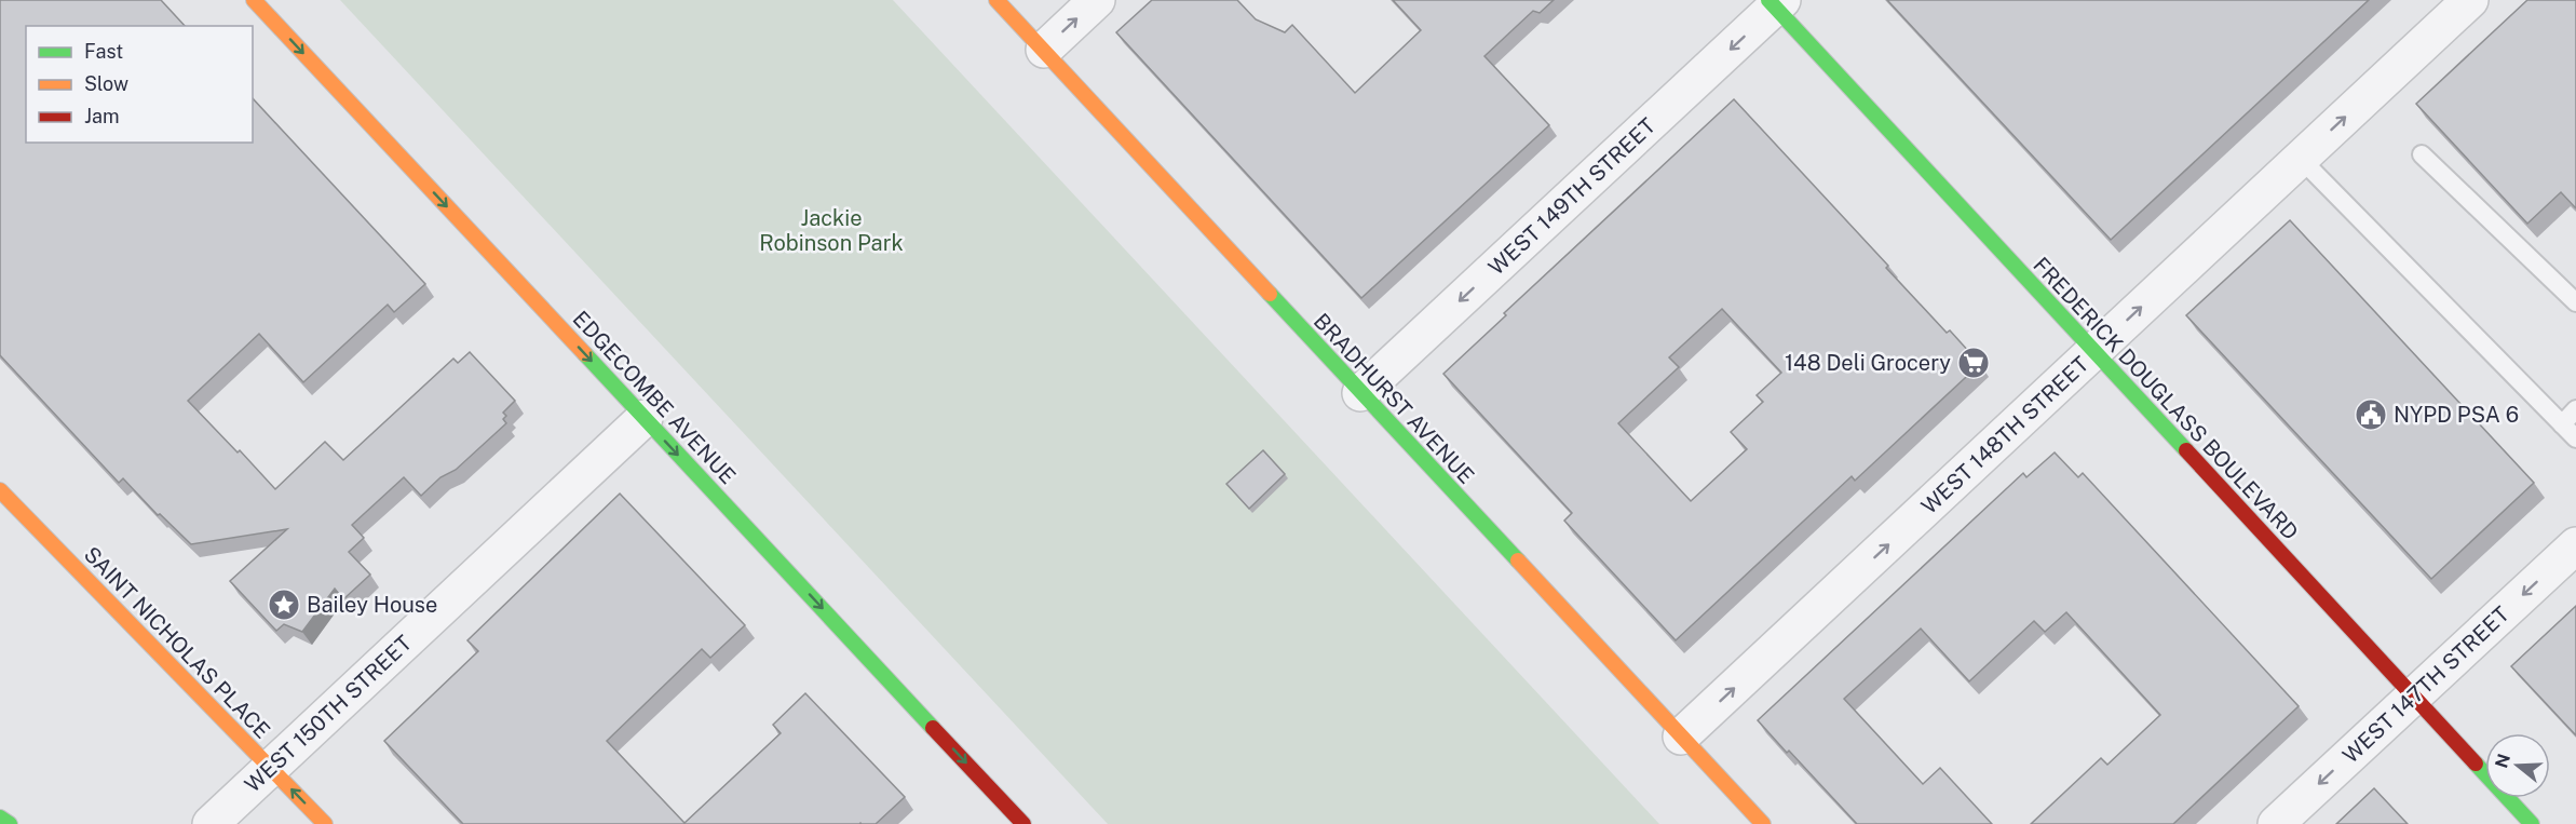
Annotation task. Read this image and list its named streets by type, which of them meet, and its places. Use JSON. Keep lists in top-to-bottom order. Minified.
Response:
{"streets":{"street":["WEST 149TH STREET","EDGECOMBE AVENUE","BRADHURST AVENUE","FREDERICK DOUGLASS BOULEVARD","WEST 148TH STREET","SAINT NICHOLAS PLACE","WEST 147TH STREET","WEST 150TH STREET"]},"crossings":[["WEST 149TH STREET","BRADHURST AVENUE"],["WEST 149TH STREET","FREDERICK DOUGLASS BOULEVARD"],["EDGECOMBE AVENUE","WEST 150TH STREET"],["BRADHURST AVENUE","WEST 148TH STREET"],["FREDERICK DOUGLASS BOULEVARD","WEST 148TH STREET"],["FREDERICK DOUGLASS BOULEVARD","WEST 147TH STREET"],["SAINT NICHOLAS PLACE","WEST 150TH STREET"]],"one_way":["WEST 149TH STREET","EDGECOMBE AVENUE","WEST 148TH STREET","WEST 147TH STREET"],"parks":["Jackie Robinson Park"],"places":{"supermarket":["148 Deli Grocery"],"public building":["NYPD PSA 6"],"place":["Bailey House"]},"legend":["Fast","Slow","Jam"],"north":"left"}
